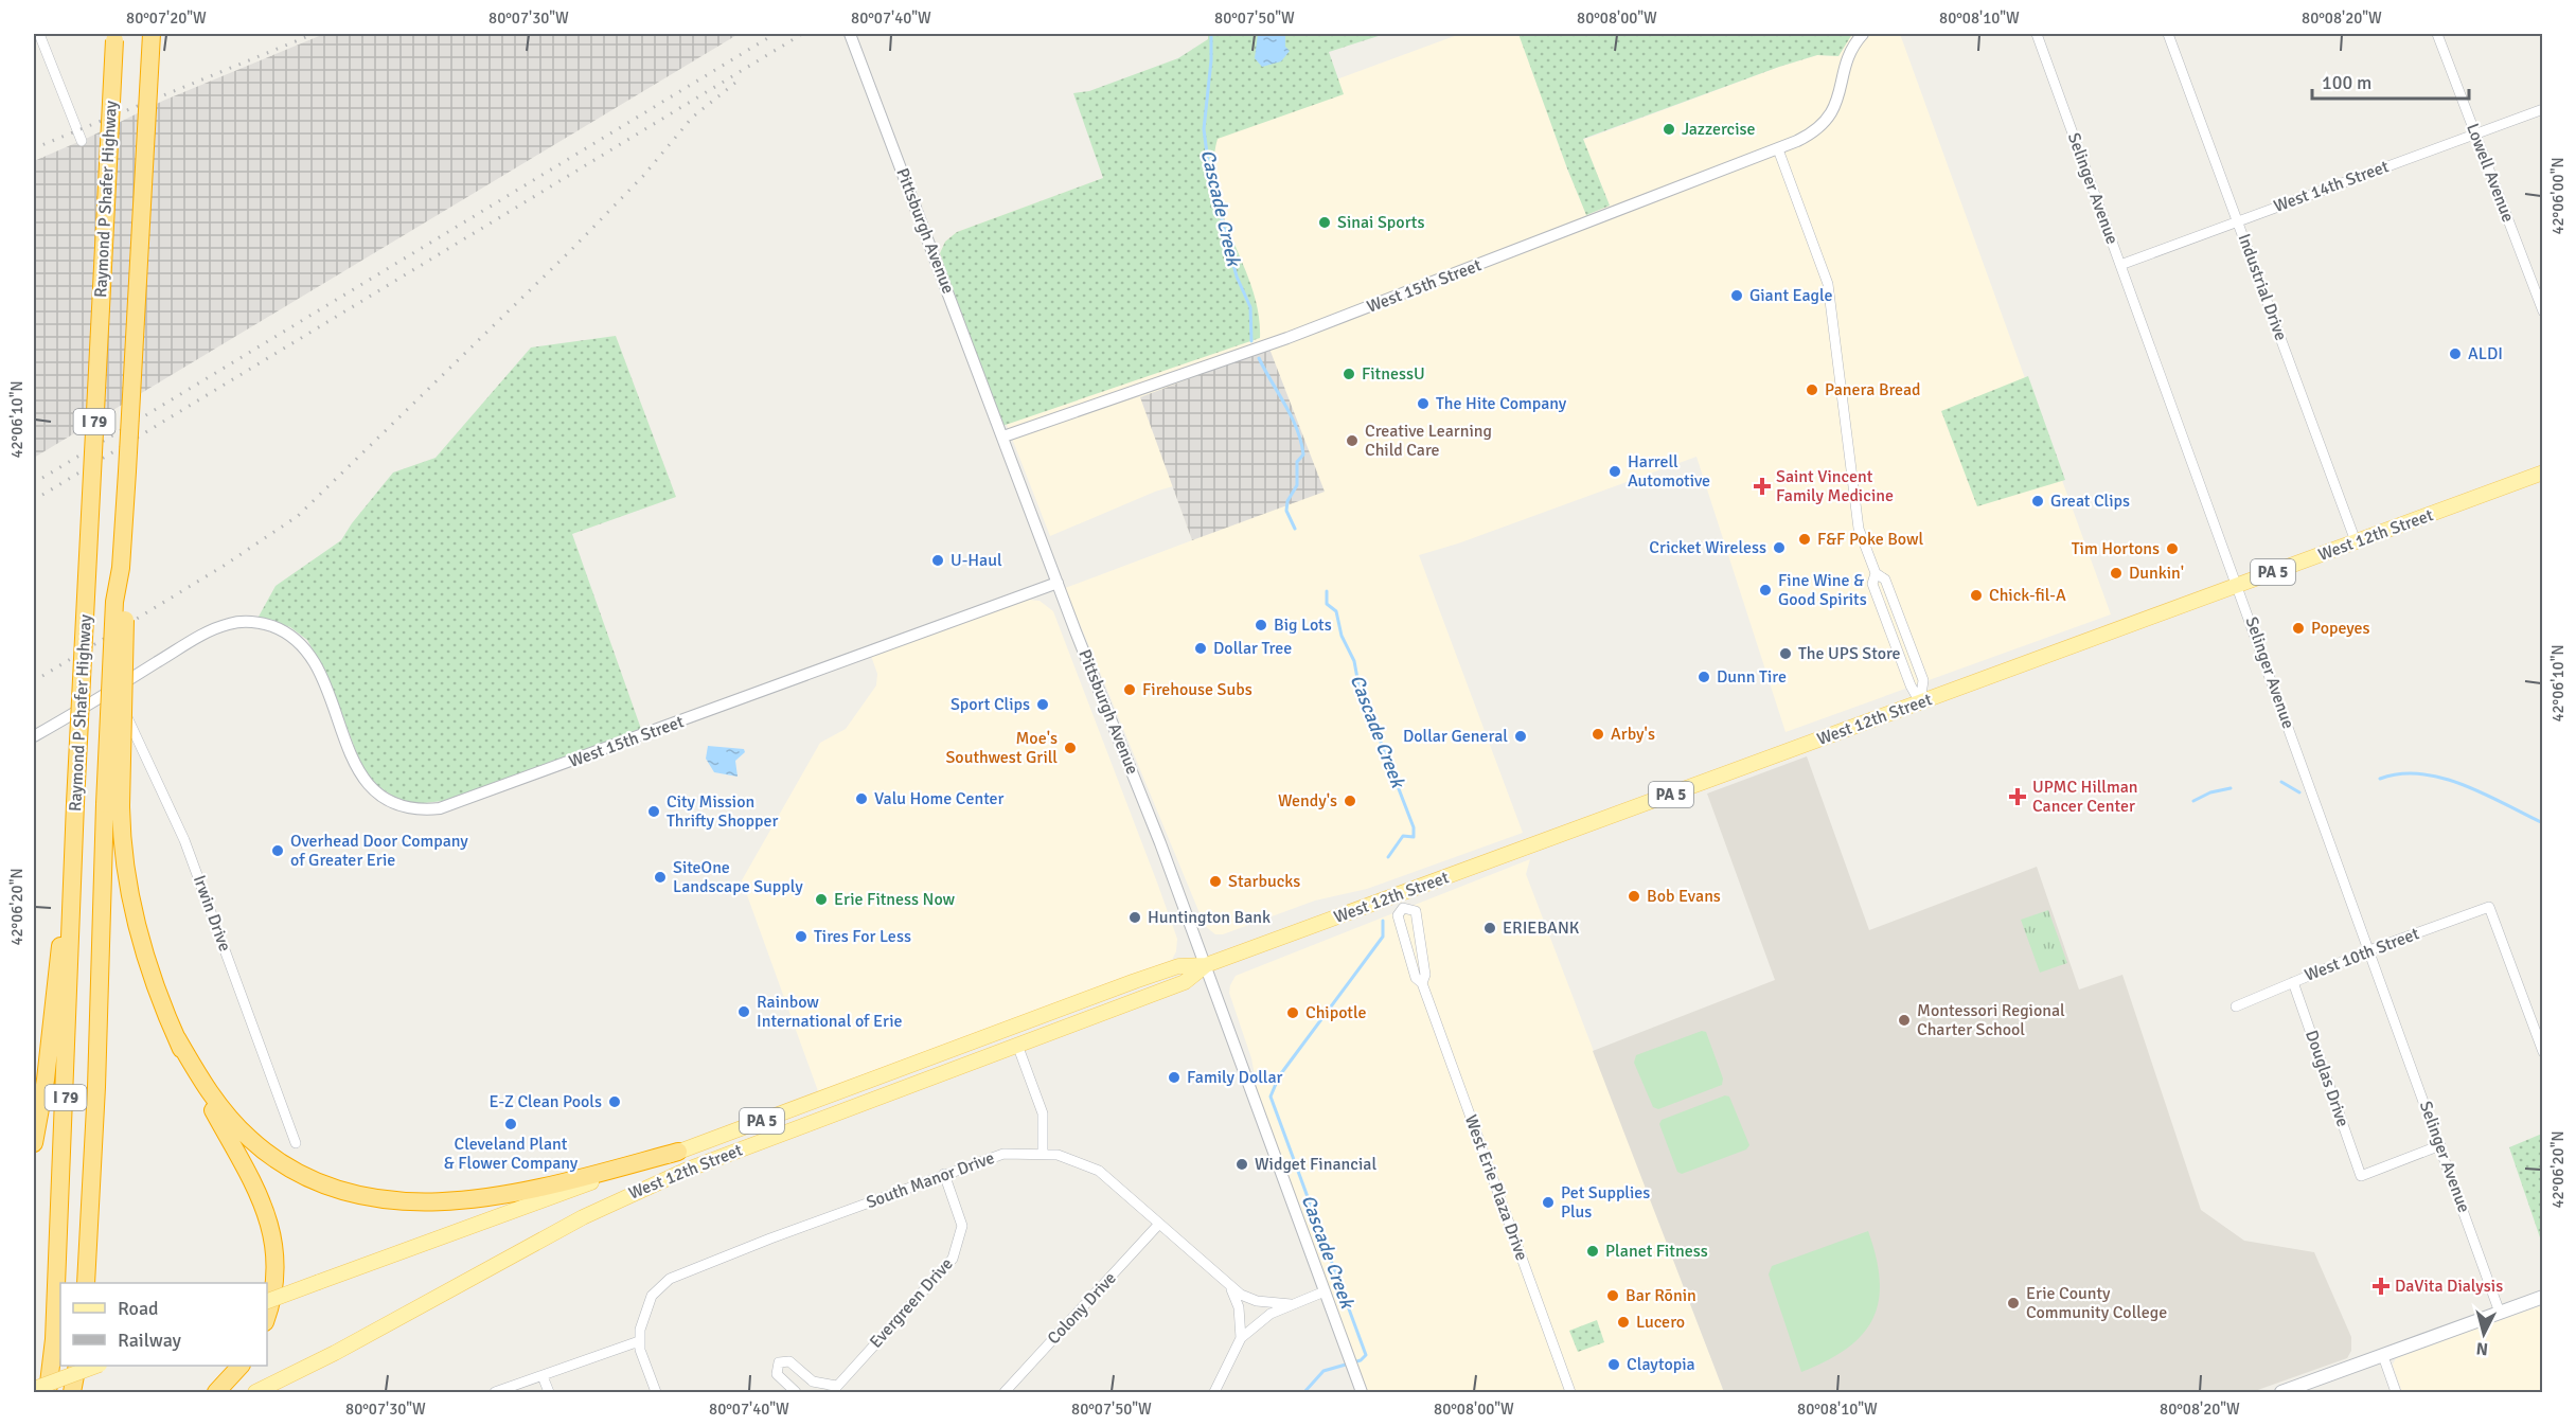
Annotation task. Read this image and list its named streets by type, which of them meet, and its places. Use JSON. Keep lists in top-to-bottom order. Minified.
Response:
{"streets":{"highway":["Raymond P Shafer Highway","I 79"],"main road":["West 12th Street","PA 5"],"street":["Lowell Avenue","West 14th Street","Selinger Avenue","Pittsburgh Avenue","West 15th Street","Industrial Drive","Irwin Drive","West 10th Street","Douglas Drive","South Manor Drive","West Erie Plaza Drive","Evergreen Drive","Colony Drive"]},"crossings":[["Lowell Avenue","West 14th Street"],["West 14th Street","Selinger Avenue"],["West 14th Street","Industrial Drive"],["Selinger Avenue","West 12th Street"],["Selinger Avenue","West 10th Street"],["Selinger Avenue","Douglas Drive"],["Pittsburgh Avenue","West 15th Street"],["Pittsburgh Avenue","West 12th Street"],["West 15th Street","Irwin Drive"],["Industrial Drive","West 12th Street"],["West 12th Street","West Erie Plaza Drive"],["West 10th Street","Douglas Drive"],["South Manor Drive","Evergreen Drive"],["South Manor Drive","Colony Drive"]],"water":["Cascade Creek"],"places":{"other":["Jazzercise","Sinai Sports","Giant Eagle","ALDI","FitnessU","Panera Bread","The Hite Company","Creative Learning Child Care","Harrell Automotive","Great Clips","F&F Poke Bowl","Cricket Wireless","Tim Hortons","U-Haul","Dunkin'","Fine Wine & Good Spirits","Chick-fil-A","Big Lots","Popeyes","Dollar Tree","The UPS Store","Dunn Tire","Firehouse Subs","Sport Clips","Arby's","Dollar General","Moe's Southwest Grill","Valu Home Center","Wendy's","City Mission Thrifty Shopper","Overhead Door Company of Greater Erie","SiteOne Landscape Supply","Starbucks","Bob Evans","Erie Fitness Now","Huntington Bank","ERIEBANK","Tires For Less","Rainbow International of Erie","Chipotle","Montessori Regional Charter School","Family Dollar","E-Z Clean Pools","Cleveland Plant & Flower Company","Widget Financial","Pet Supplies Plus","Planet Fitness","Bar Rōnin","Erie County Community College","Lucero","Claytopia"],"health":["Saint Vincent Family Medicine","UPMC Hillman Cancer Center","DaVita Dialysis"]},"legend":["Road","Railway"],"scale_bar":"100 m","north":"bottom","coordinates":["80°07'20\"W","80°07'30\"W","80°07'40\"W","80°07'50\"W","80°08'00\"W","80°08'10\"W","80°08'20\"W","42°06'00\"N","42°06'10\"N","42°06'20\"N"]}
